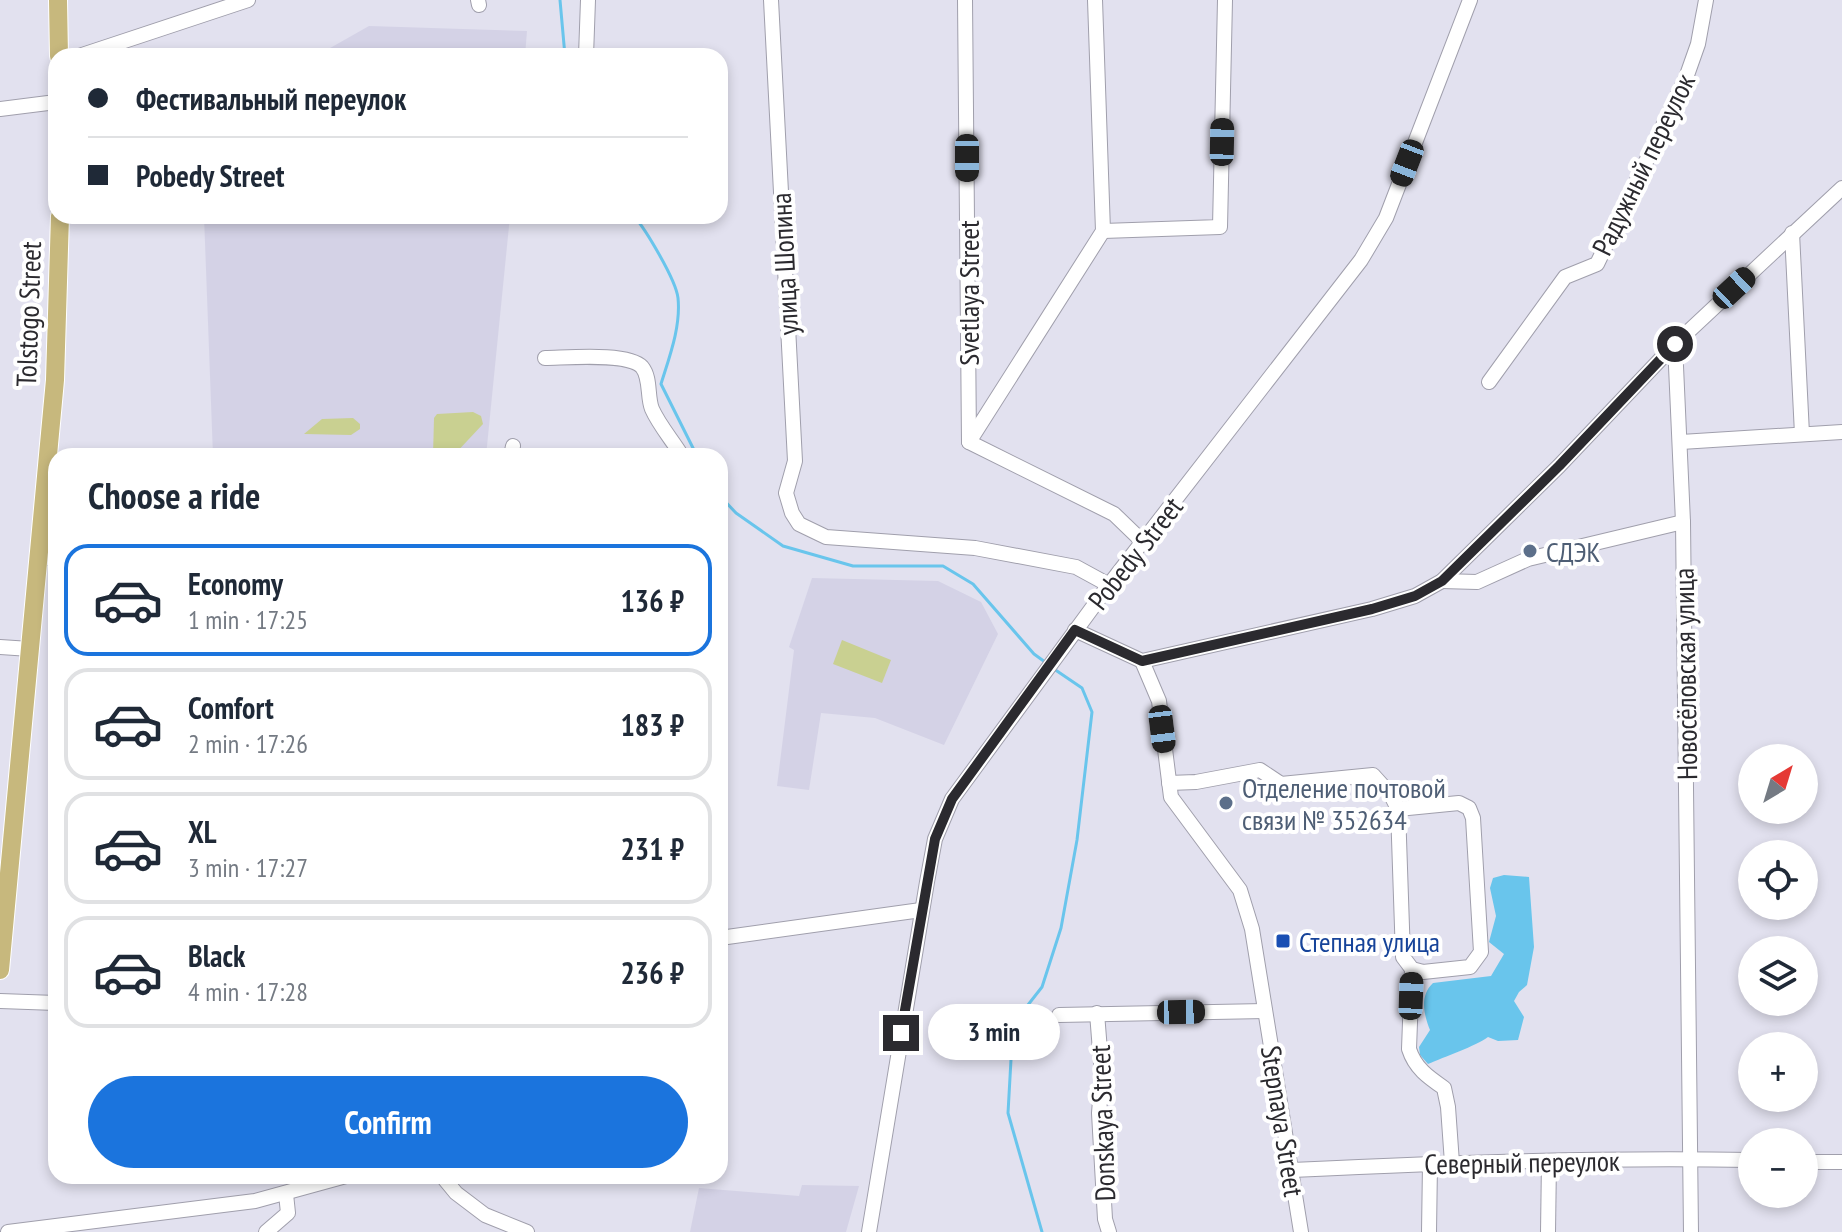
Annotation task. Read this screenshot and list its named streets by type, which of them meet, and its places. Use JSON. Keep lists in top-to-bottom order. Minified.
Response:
{"streets":{"main road":["Tolstogo Street"],"street":["Радужный переулок","улица Шопина","Svetlaya Street","Pobedy Street","Новосёловская улица","Stepnaya Street","Donskaya Street","Северный переулок"]},"crossings":[["улица Шопина","Pobedy Street"],["Новосёловская улица","Северный переулок"],["Stepnaya Street","Donskaya Street"],["Stepnaya Street","Северный переулок"]],"places":{"other":["СДЭК","Отделение почтовой связи № 352634"],"transit":["Степная улица"]},"north":"top right","page":{"banner":["Фестивальный переулок","Pobedy Street"],"heading":"Choose a ride","list":[{"name":"Economy","note":"1 min · 17:25","value":"136 ₽"},{"name":"Comfort","note":"2 min · 17:26","value":"183 ₽"},{"name":"XL","note":"3 min · 17:27","value":"231 ₽"},{"name":"Black","note":"4 min · 17:28","value":"236 ₽"}],"map_buttons":["+","−"],"bubble":"3 min","buttons":"Confirm"}}
